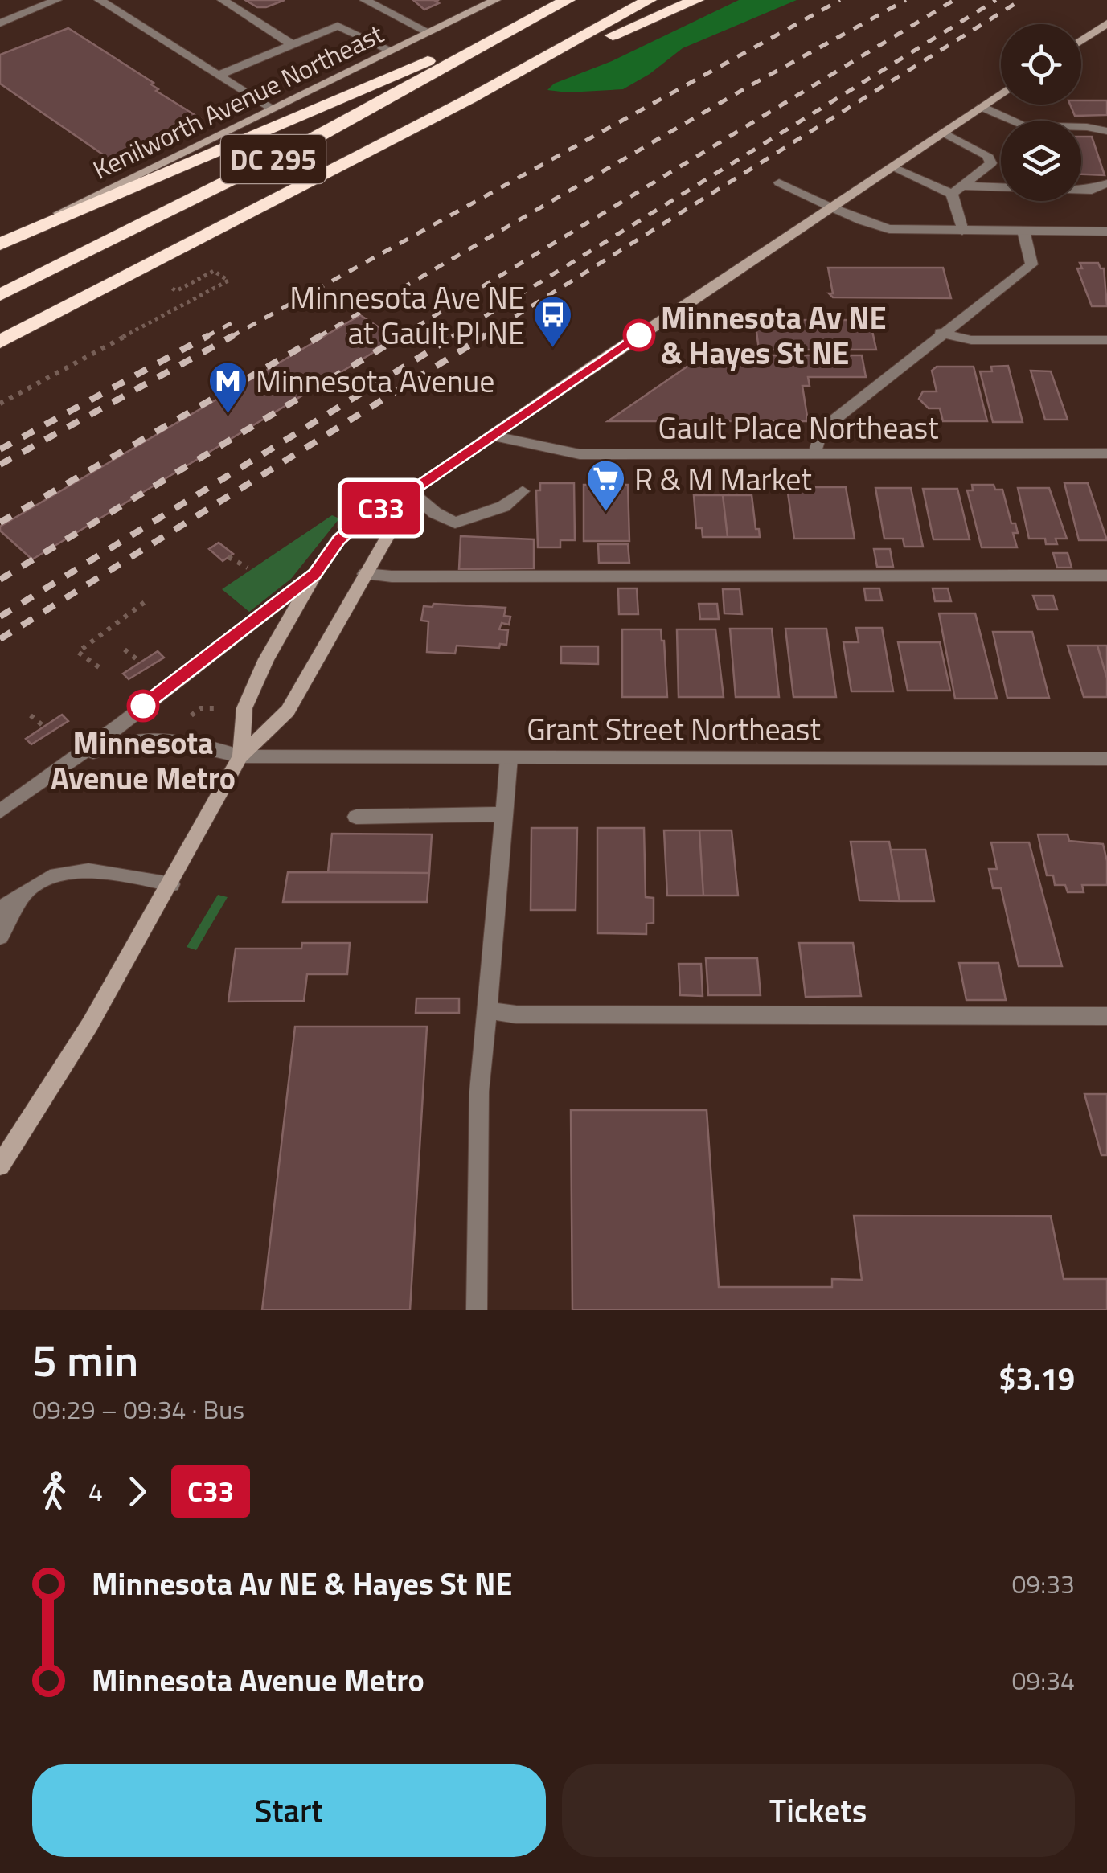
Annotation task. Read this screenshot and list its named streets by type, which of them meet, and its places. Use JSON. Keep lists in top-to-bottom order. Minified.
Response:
{"streets":{"highway":["DC 295"],"main road":["Kenilworth Avenue Northeast"],"street":["Gault Place Northeast","Grant Street Northeast"]},"places":{"other":["Minnesota Av NE & Hayes St NE","Minnesota Avenue Metro"],"bus stop":["Minnesota Ave NE at Gault Pl NE"],"metro station":["Minnesota Avenue"],"supermarket":["R & M Market"]},"lines":["bus line C33"],"page":{"on_map":"C33","heading":["5 min","09:29 – 09:34 · Bus","$3.19"],"legs":["4","C33"],"list":[{"name":"Minnesota Av NE & Hayes St NE","value":"09:33"},{"name":"Minnesota Avenue Metro","value":"09:34"}],"buttons":["Start","Tickets"]}}
